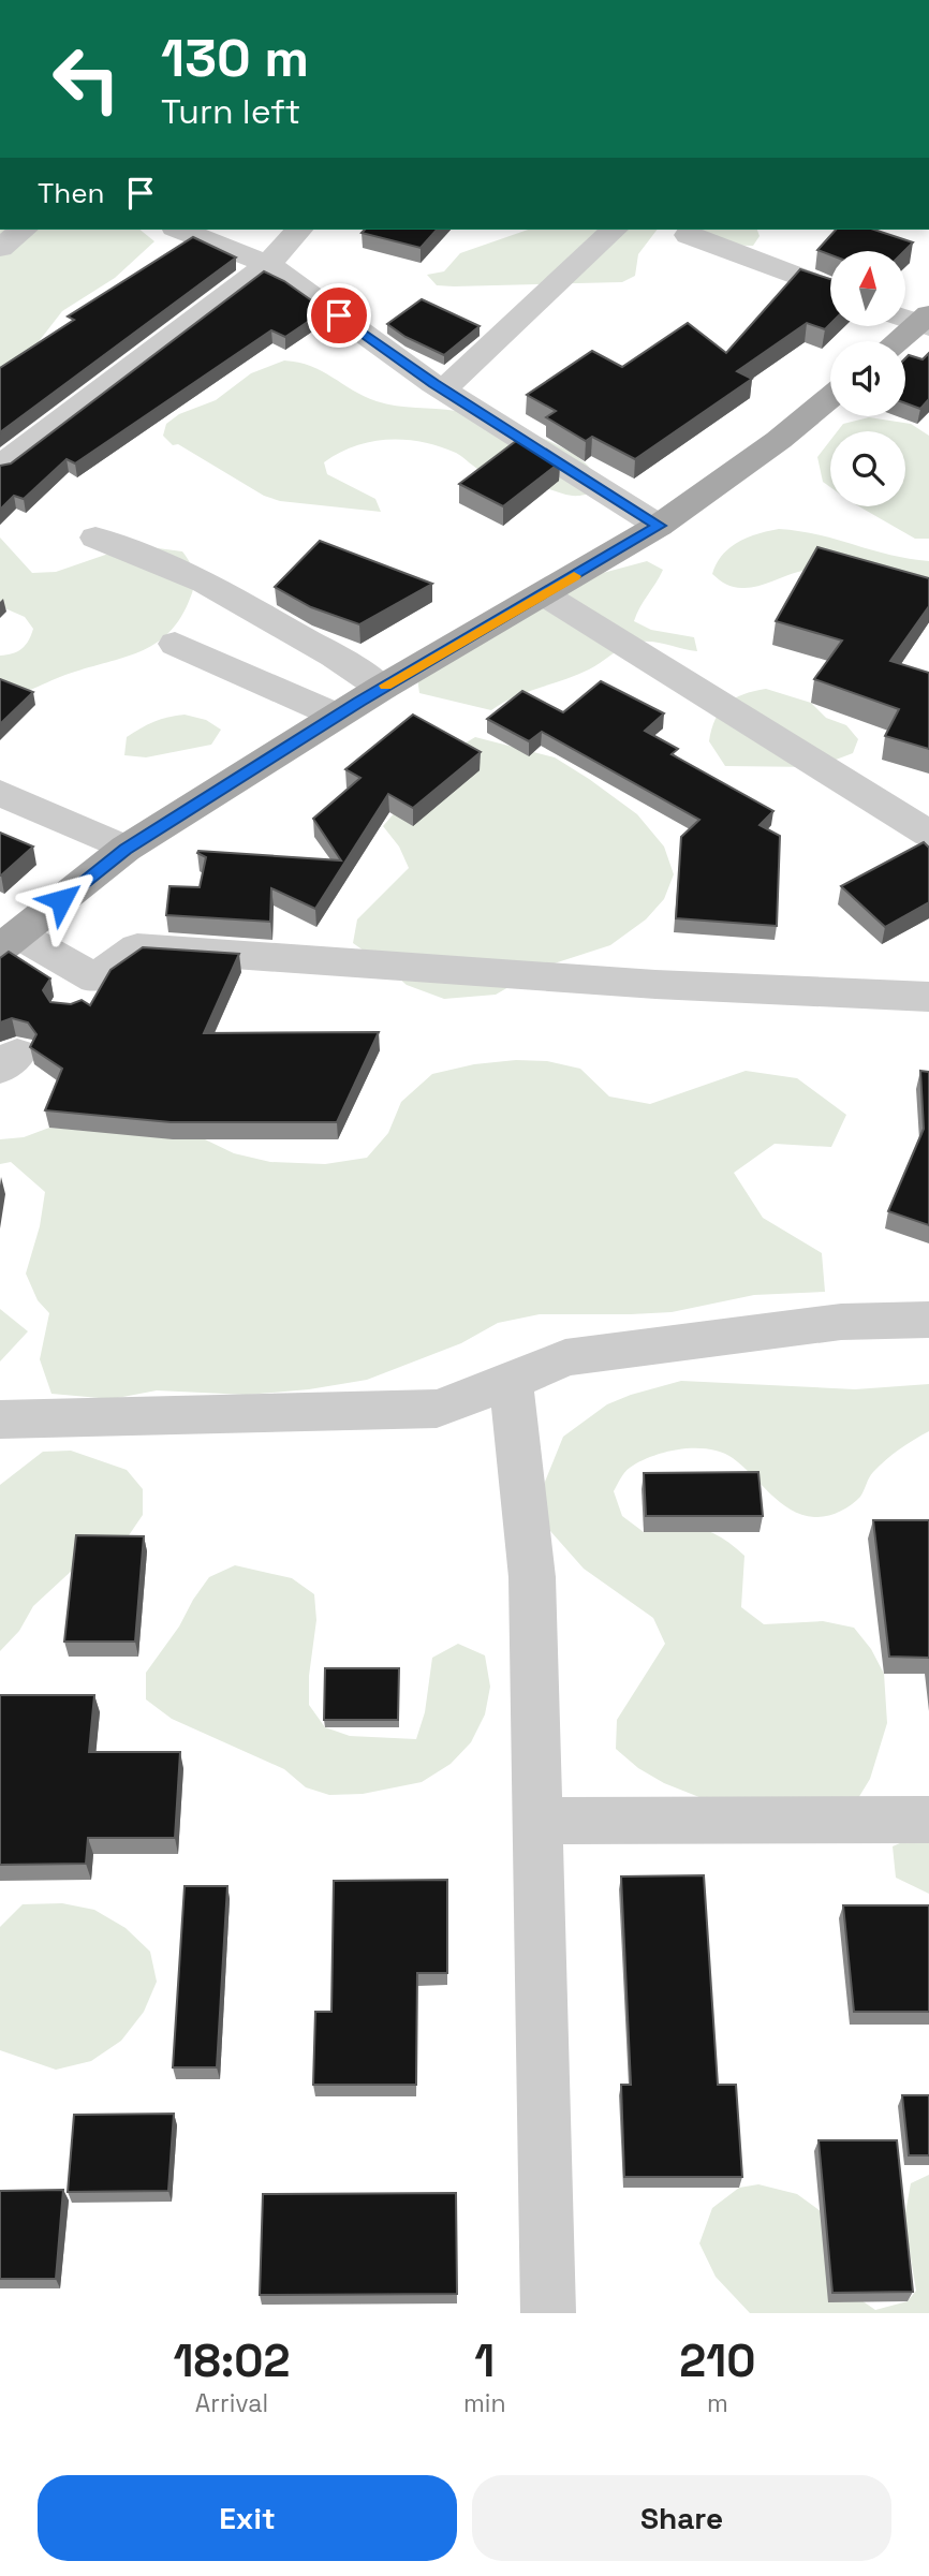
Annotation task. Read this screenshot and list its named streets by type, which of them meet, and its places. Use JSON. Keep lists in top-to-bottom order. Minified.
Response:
{"north":"top","page":{"turn":["130 m","Turn left"],"then":"Then","eta":["18:02","Arrival","1","min","210","m"],"buttons":["Exit","Share"]}}
